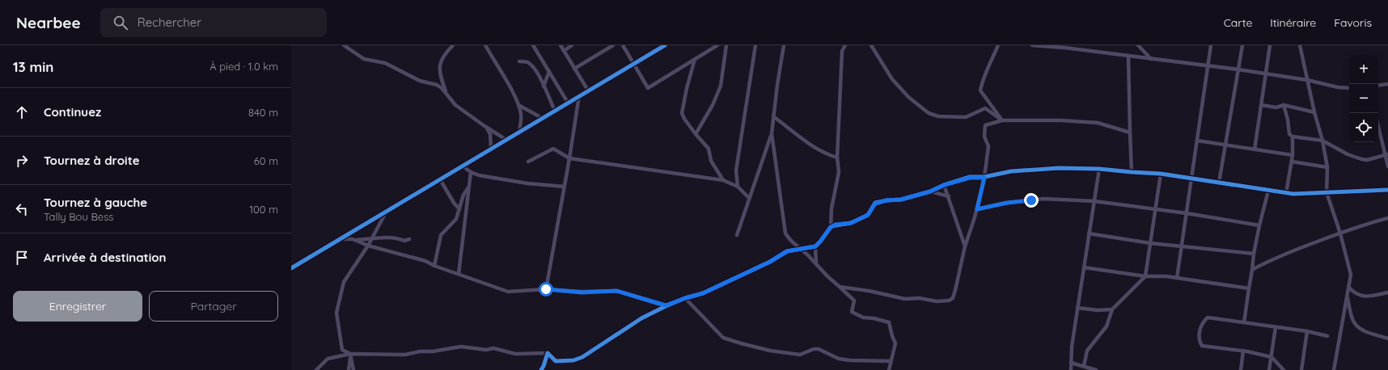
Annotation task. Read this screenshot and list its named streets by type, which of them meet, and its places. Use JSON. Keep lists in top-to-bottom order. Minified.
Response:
{"page":{"header":"Nearbee","search":"Rechercher","nav":["Carte","Itinéraire","Favoris"],"heading":["13 min","À pied · 1.0 km"],"map_buttons":["+","−"],"list":[["Continuez","840 m"],["Tournez à droite","60 m"],["Tournez à gauche","Tally Bou Bess","100 m"],"Arrivée à destination"],"buttons":["Enregistrer","Partager"]}}
